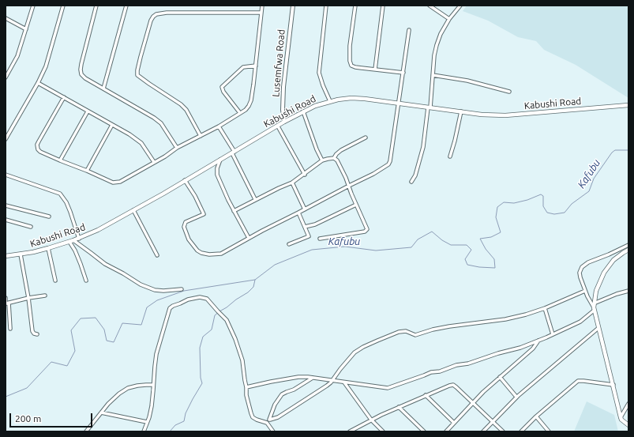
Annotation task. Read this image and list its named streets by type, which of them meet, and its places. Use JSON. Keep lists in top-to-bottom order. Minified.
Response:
{"streets":{"main road":["Kabushi Road"],"street":["Lusemfwa Road"]},"crossings":[["Lusemfwa Road","Kabushi Road"]],"water":["Kafubu"],"scale_bar":"200 m"}
